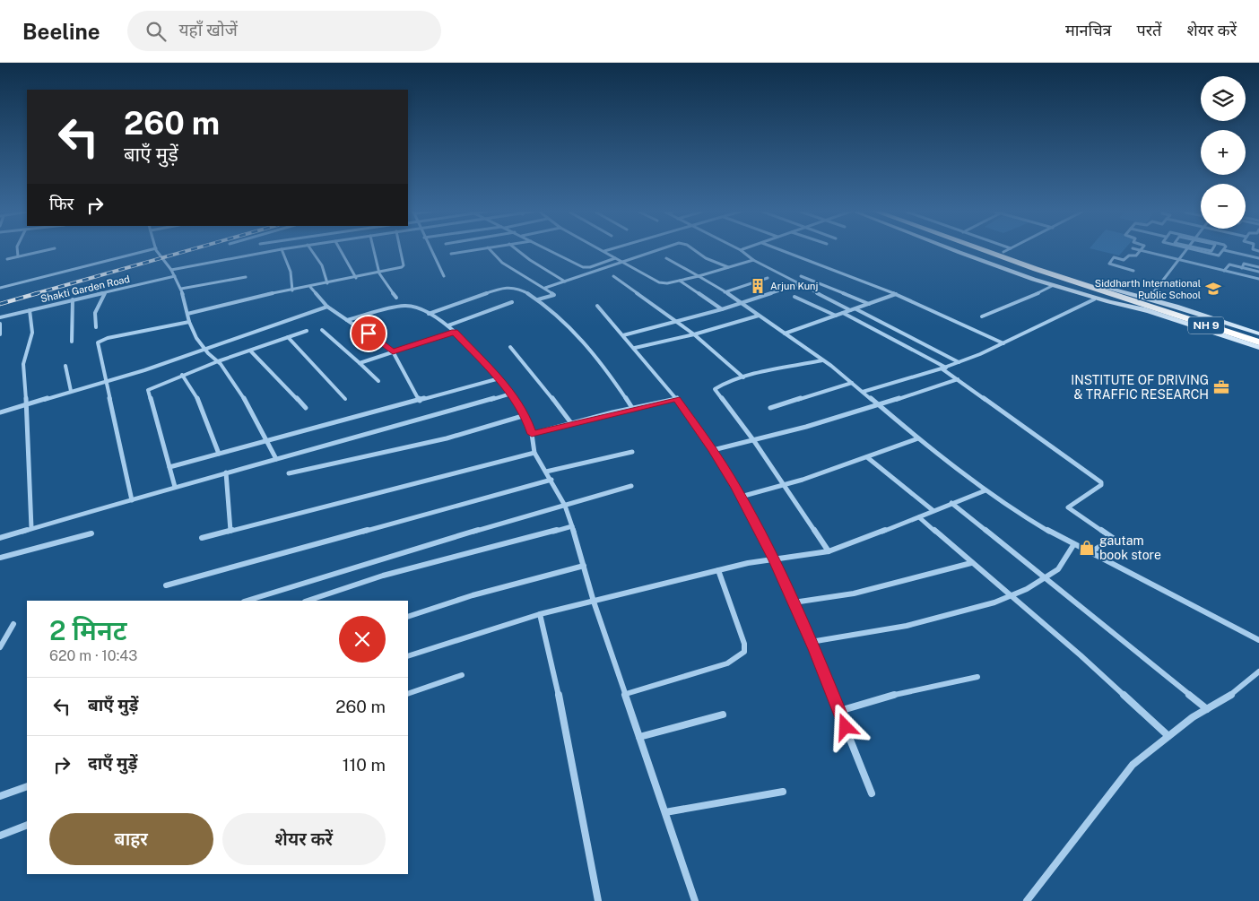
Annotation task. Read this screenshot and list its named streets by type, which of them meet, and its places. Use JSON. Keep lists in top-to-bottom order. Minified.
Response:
{"streets":{"highway":["NH 9"],"street":["Shakti Garden Road"]},"places":{"building":["Arjun Kunj"],"school or university":["Siddharth International Public School"],"office":["INSTITUTE OF DRIVING & TRAFFIC RESEARCH"],"shop":["gautam book store"]},"page":{"header":"Beeline","search":"यहाँ खोजें","nav":["मानचित्र","परतें","शेयर करें"],"map_buttons":["+","−"],"turn":["260 m","बाएँ मुड़ें"],"then":"फिर","heading":["2 मिनट","620 m · 10:43"],"list":[{"name":"बाएँ मुड़ें","value":"260 m"},{"name":"दाएँ मुड़ें","value":"110 m"}],"buttons":["बाहर","शेयर करें"]}}
